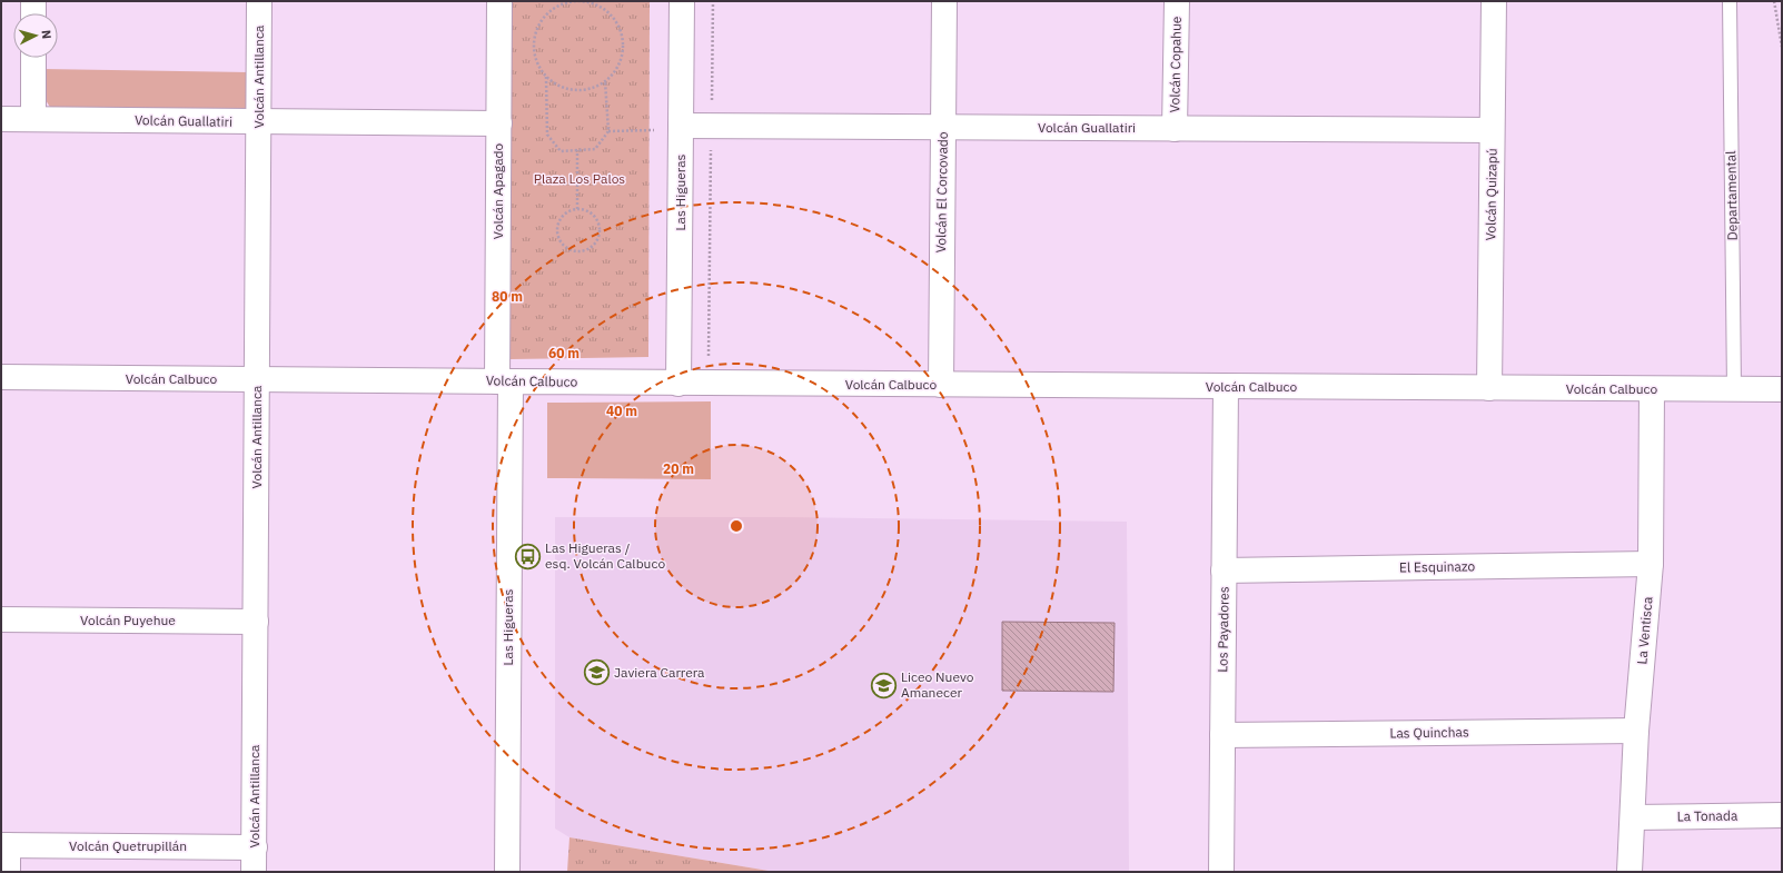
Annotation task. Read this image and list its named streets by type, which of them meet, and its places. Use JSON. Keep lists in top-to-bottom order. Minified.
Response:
{"streets":{"street":["Volcán Copahue","Volcán Antillanca","Volcán Guallatiri","Volcán Apagado","Las Higueras","Volcán El Corcovado","Volcán Quizapú","Volcán Calbuco","El Esquinazo","Volcán Puyehue","Los Payadores","La Ventisca","Las Quinchas","La Tonada","Volcán Quetrupillán"],"lane":["Departamental"]},"crossings":[["Volcán Copahue","Volcán Guallatiri"],["Volcán Antillanca","Volcán Guallatiri"],["Volcán Antillanca","Volcán Calbuco"],["Volcán Antillanca","Volcán Puyehue"],["Volcán Antillanca","Volcán Quetrupillán"],["Volcán Guallatiri","Volcán Apagado"],["Volcán Guallatiri","Las Higueras"],["Volcán Guallatiri","Volcán El Corcovado"],["Volcán Guallatiri","Volcán Quizapú"],["Volcán Apagado","Las Higueras"],["Volcán Apagado","Volcán Calbuco"],["Las Higueras","Volcán Calbuco"],["Volcán El Corcovado","Volcán Calbuco"],["Volcán Quizapú","Volcán Calbuco"],["Departamental","Volcán Calbuco"],["Volcán Calbuco","Los Payadores"],["Volcán Calbuco","La Ventisca"],["El Esquinazo","Los Payadores"],["El Esquinazo","La Ventisca"],["Los Payadores","Las Quinchas"],["La Ventisca","Las Quinchas"],["La Ventisca","La Tonada"]],"parks":["Plaza Los Palos"],"places":{"bus stop":["Las Higueras / esq. Volcán Calbuco"],"school or university":["Javiera Carrera","Liceo Nuevo Amanecer"]},"north":"right","rings":["80 m","60 m","40 m","20 m"]}
